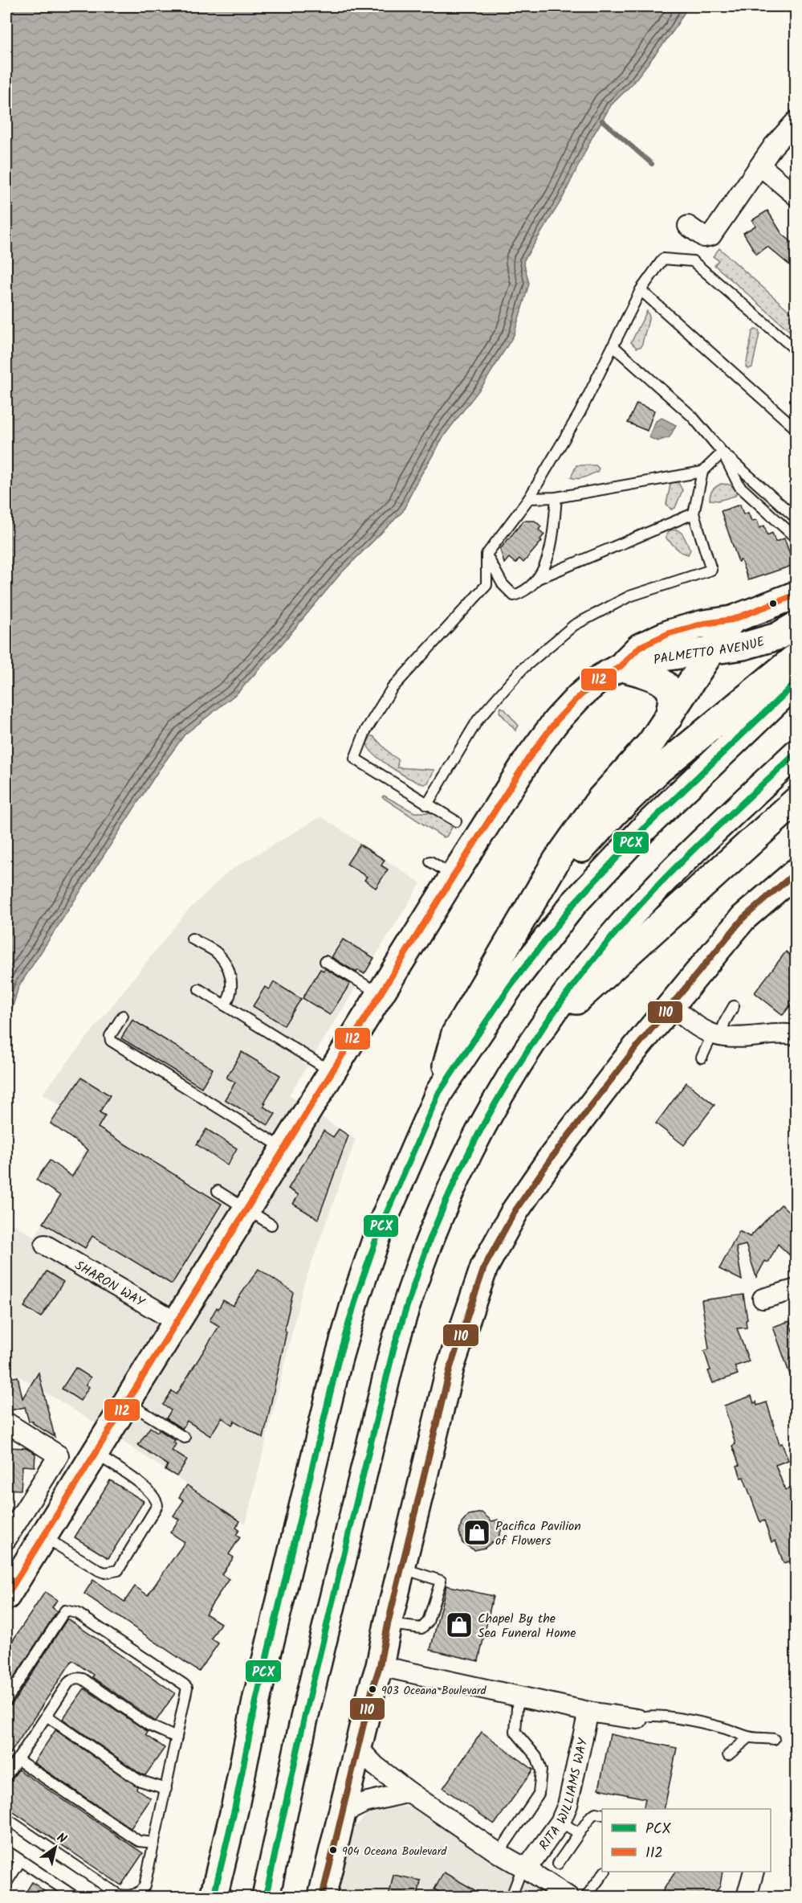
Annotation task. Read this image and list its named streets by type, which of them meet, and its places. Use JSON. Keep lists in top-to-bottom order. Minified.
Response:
{"streets":{"main road":["PALMETTO AVENUE"],"street":["SHARON WAY","RITA WILLIAMS WAY"]},"crossings":[["PALMETTO AVENUE","SHARON WAY"]],"places":{"shop":["Pacifica Pavilion of Flowers","Chapel By the Sea Funeral Home"],"other":["903 Oceana Boulevard","904 Oceana Boulevard"]},"lines":["transit line 112","transit line PCX","transit line 110"],"legend":["PCX","112"],"north":"top right"}
